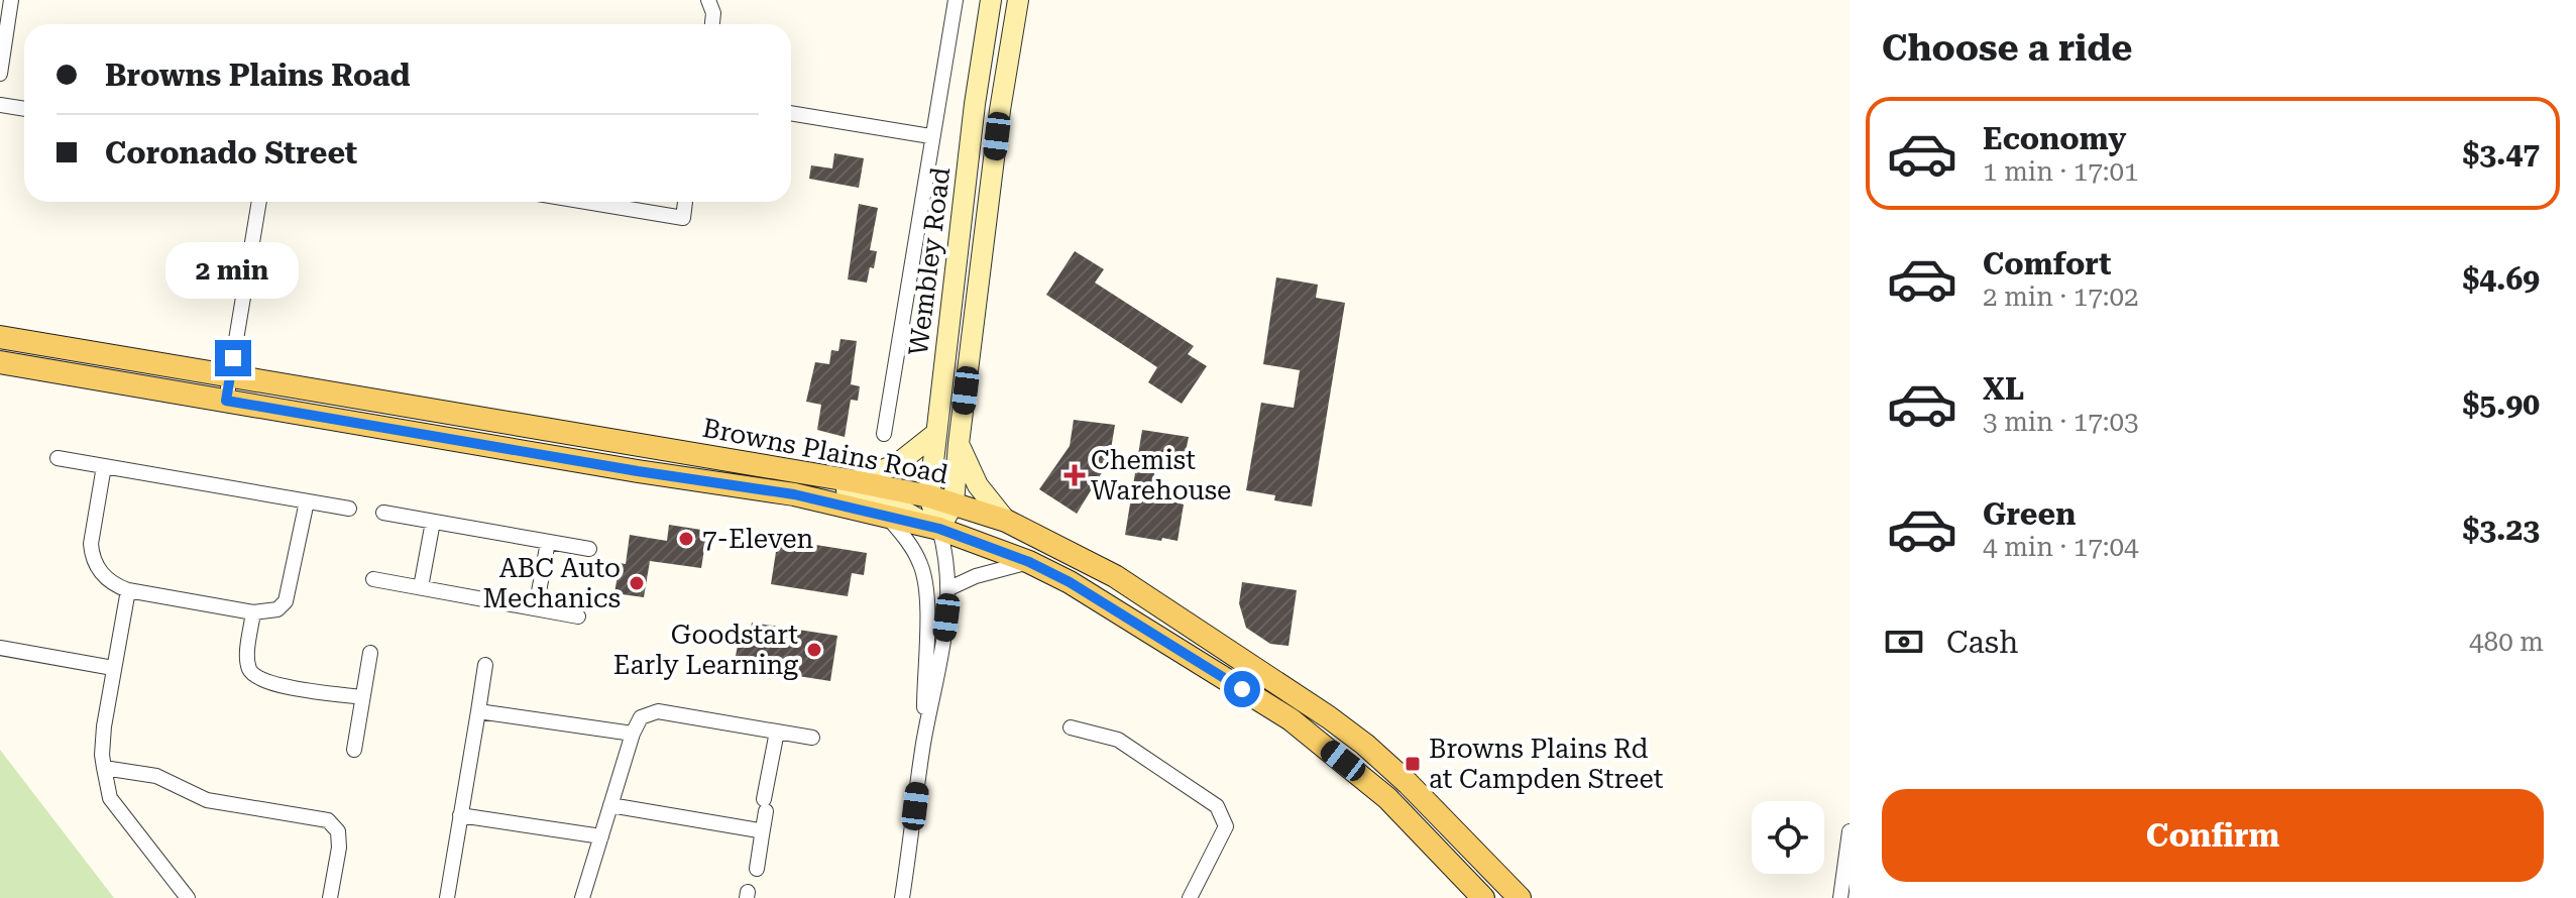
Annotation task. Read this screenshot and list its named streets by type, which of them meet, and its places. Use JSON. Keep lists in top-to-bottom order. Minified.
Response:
{"streets":{"main road":["Wembley Road","Browns Plains Road"]},"crossings":[["Wembley Road","Browns Plains Road"]],"places":{"health":["Chemist Warehouse"],"other":["7-Eleven","ABC Auto Mechanics","Goodstart Early Learning"],"transit":["Browns Plains Rd at Campden Street"]},"page":{"heading":"Choose a ride","banner":["Browns Plains Road","Coronado Street"],"list":[{"name":"Economy","note":"1 min · 17:01","value":"$3.47"},{"name":"Comfort","note":"2 min · 17:02","value":"$4.69"},{"name":"XL","note":"3 min · 17:03","value":"$5.90"},{"name":"Green","note":"4 min · 17:04","value":"$3.23"}],"bubble":"2 min","pay":["Cash","480 m"],"buttons":"Confirm"}}
